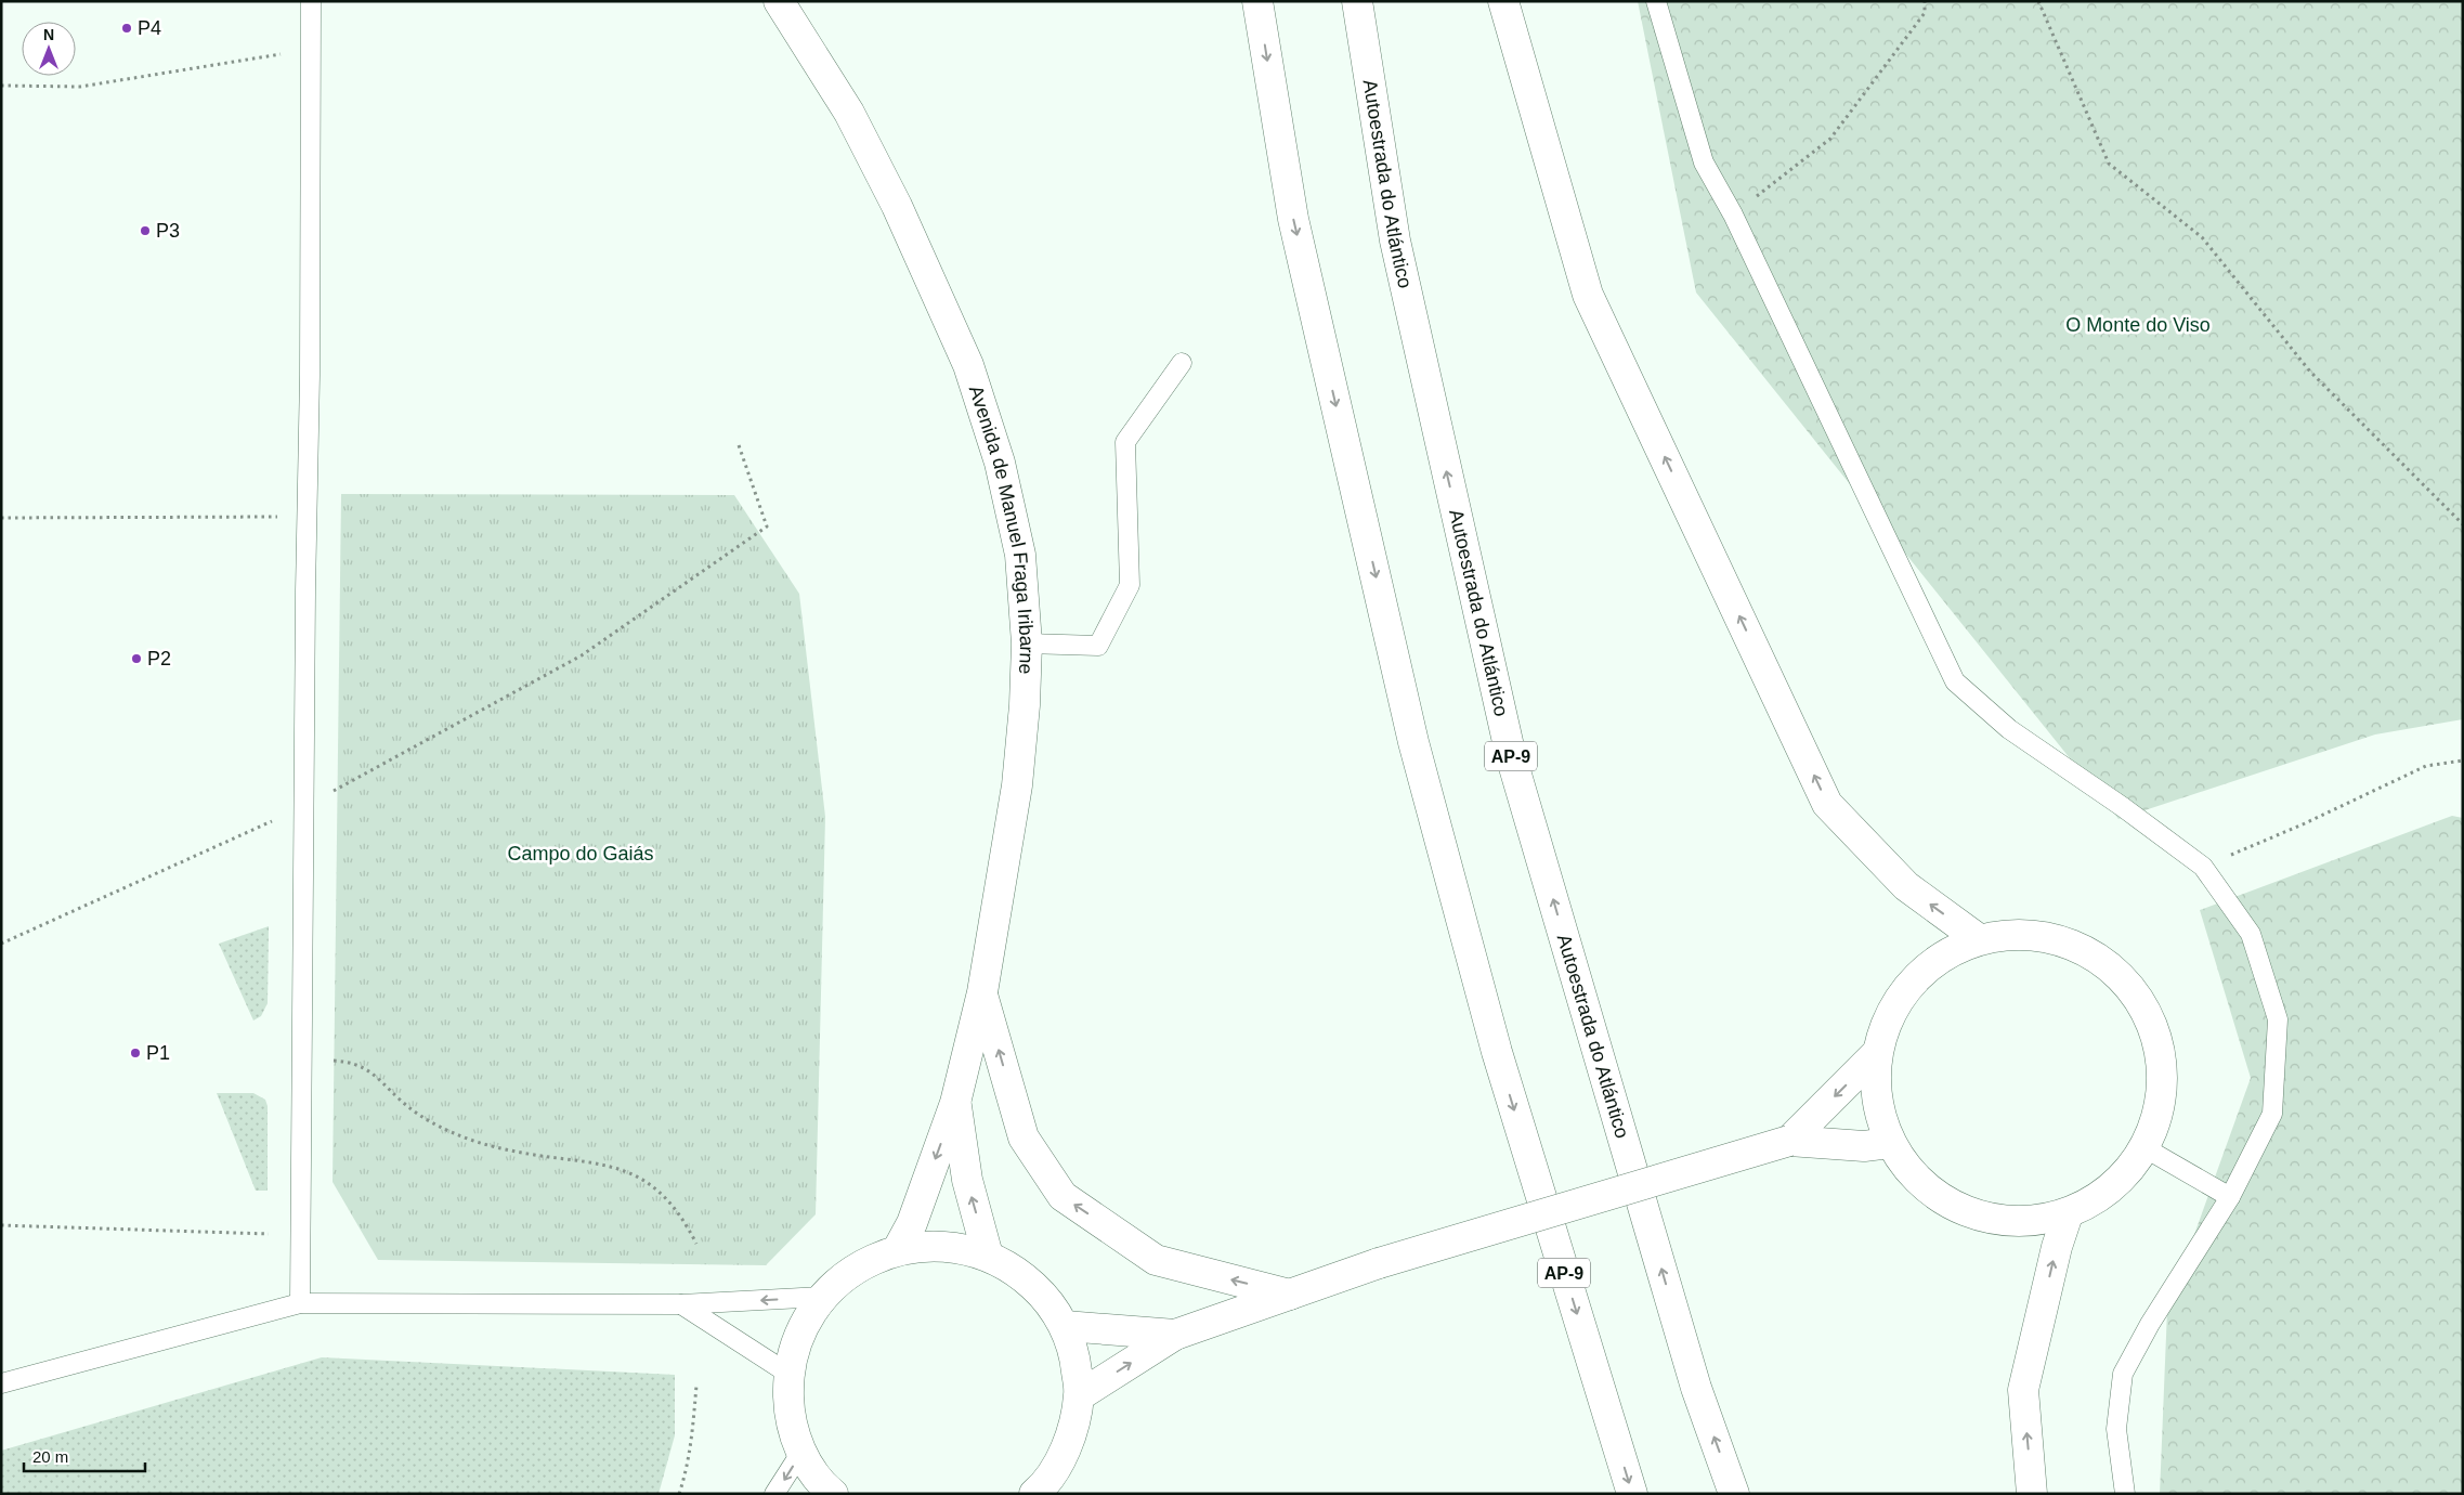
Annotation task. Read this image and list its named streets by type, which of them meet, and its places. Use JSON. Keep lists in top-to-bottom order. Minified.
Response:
{"streets":{"main road":["Autoestrada do Atlántico","Avenida de Manuel Fraga Iribarne","AP-9"]},"parks":["O Monte do Viso","Campo do Gaiás"],"places":["P4","P3","P2","P1"],"scale_bar":"20 m","north":"top"}
